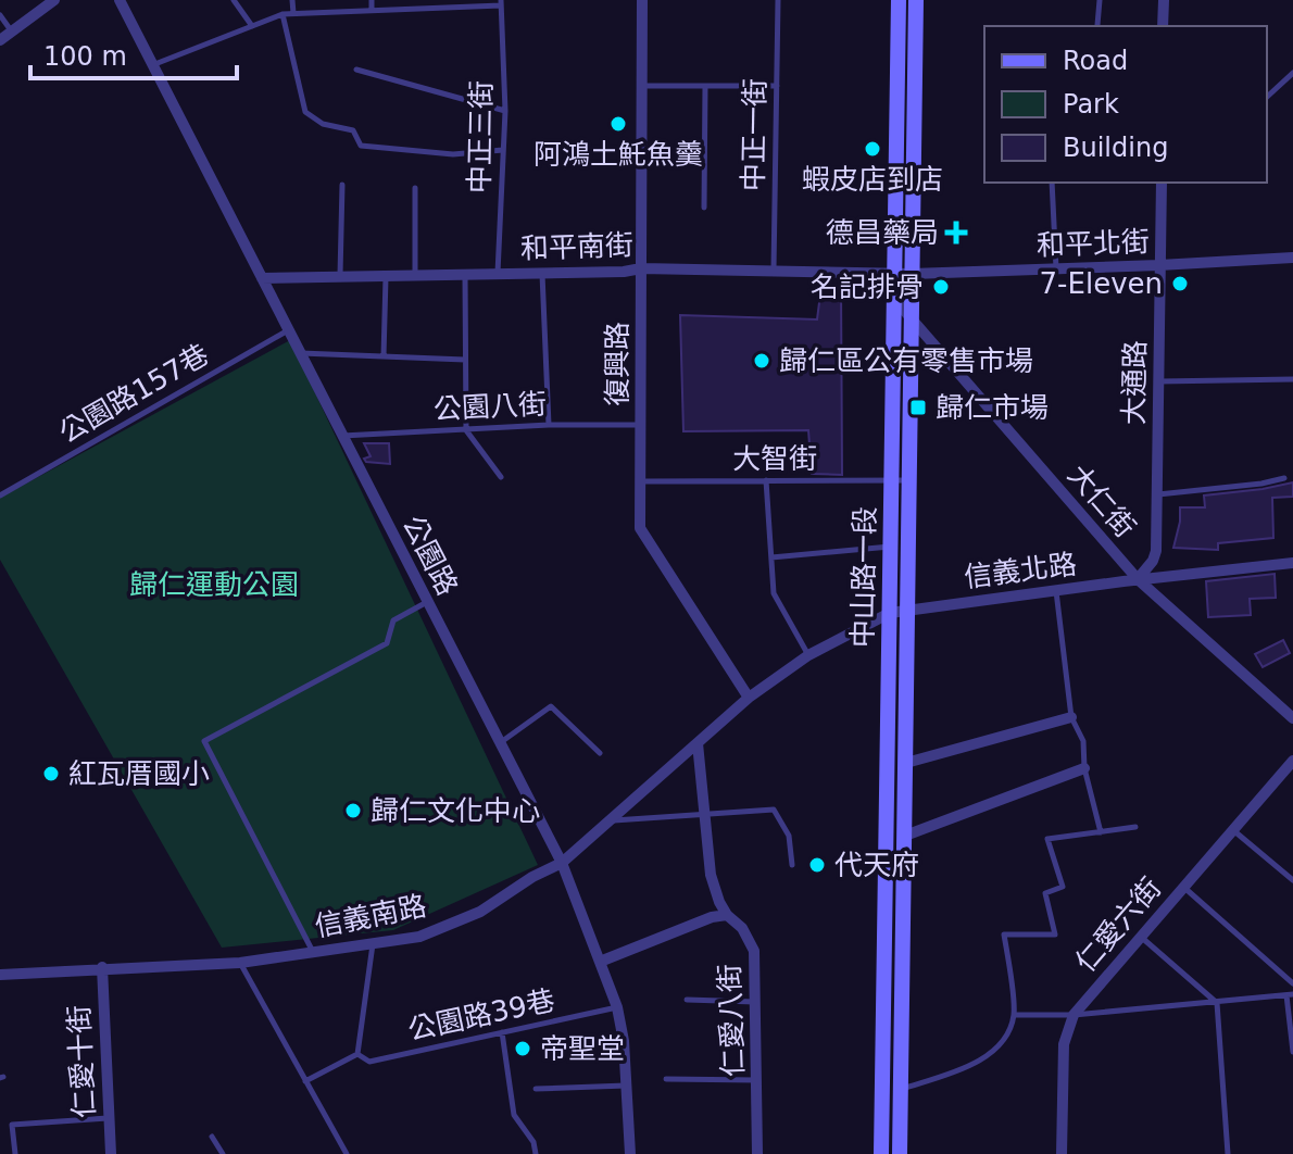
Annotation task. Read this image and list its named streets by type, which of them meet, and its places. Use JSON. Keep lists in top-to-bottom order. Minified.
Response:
{"streets":{"main road":["中山路一段"],"street":["和平北街","和平南街","復興路","大通路","大仁街","公園路","信義北路","信義南路","仁愛六街","仁愛八街","仁愛十街"],"lane":["中正一街","中正三街","公園路157巷","公園八街","大智街","公園路39巷"]},"crossings":[["中正一街","和平南街"],["中正三街","和平南街"],["和平北街","和平南街"],["和平北街","大通路"],["和平北街","中山路一段"],["和平南街","復興路"],["和平南街","公園路"],["和平南街","中山路一段"],["復興路","公園八街"],["復興路","大智街"],["復興路","信義南路"],["大通路","大仁街"],["大通路","信義北路"],["公園路157巷","公園路"],["公園八街","公園路"],["大智街","中山路一段"],["大仁街","信義北路"],["大仁街","中山路一段"],["公園路","信義南路"],["公園路","公園路39巷"],["信義北路","中山路一段"],["信義北路","信義南路"],["中山路一段","信義南路"],["信義南路","仁愛八街"],["信義南路","仁愛十街"]],"parks":["歸仁運動公園"],"places":{"other":["阿鴻土魠魚羹","蝦皮店到店","7-Eleven","名記排骨","歸仁區公有零售市場","紅瓦厝國小","歸仁文化中心","代天府","帝聖堂"],"health":["德昌藥局"],"transit":["歸仁市場"]},"legend":["Road","Park","Building"],"scale_bar":"100 m"}
